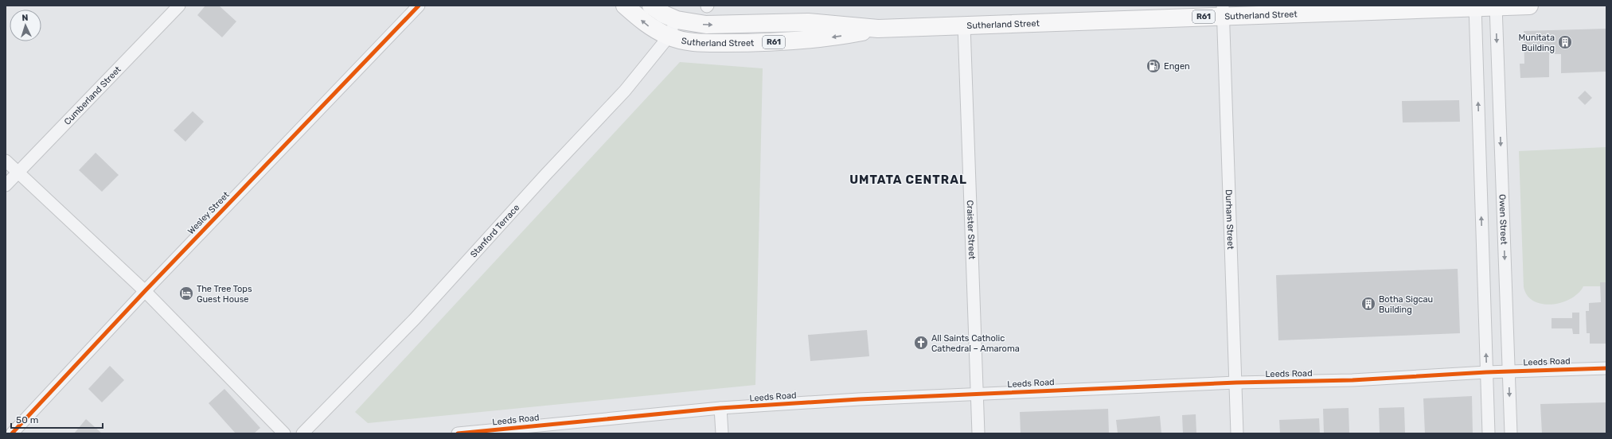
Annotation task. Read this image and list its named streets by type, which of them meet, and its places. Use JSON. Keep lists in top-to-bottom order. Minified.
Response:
{"streets":{"main road":["Sutherland Street","R61"],"street":["Cumberland Street","Wesley Street","Durham Street","Owen Street","Craister Street","Stanford Terrace","Leeds Road"]},"crossings":[["Sutherland Street","Durham Street"],["Sutherland Street","Owen Street"],["Sutherland Street","Craister Street"],["Sutherland Street","Stanford Terrace"],["Durham Street","Leeds Road"],["Owen Street","Leeds Road"],["Craister Street","Leeds Road"]],"districts":["UMTATA CENTRAL"],"places":{"building":["Munitata Building","Botha Sigcau Building"],"fuel station":["Engen"],"hotel":["The Tree Tops Guest House"],"church":["All Saints Catholic Cathedral – Amaroma"]},"scale_bar":"50 m","north":"top"}
